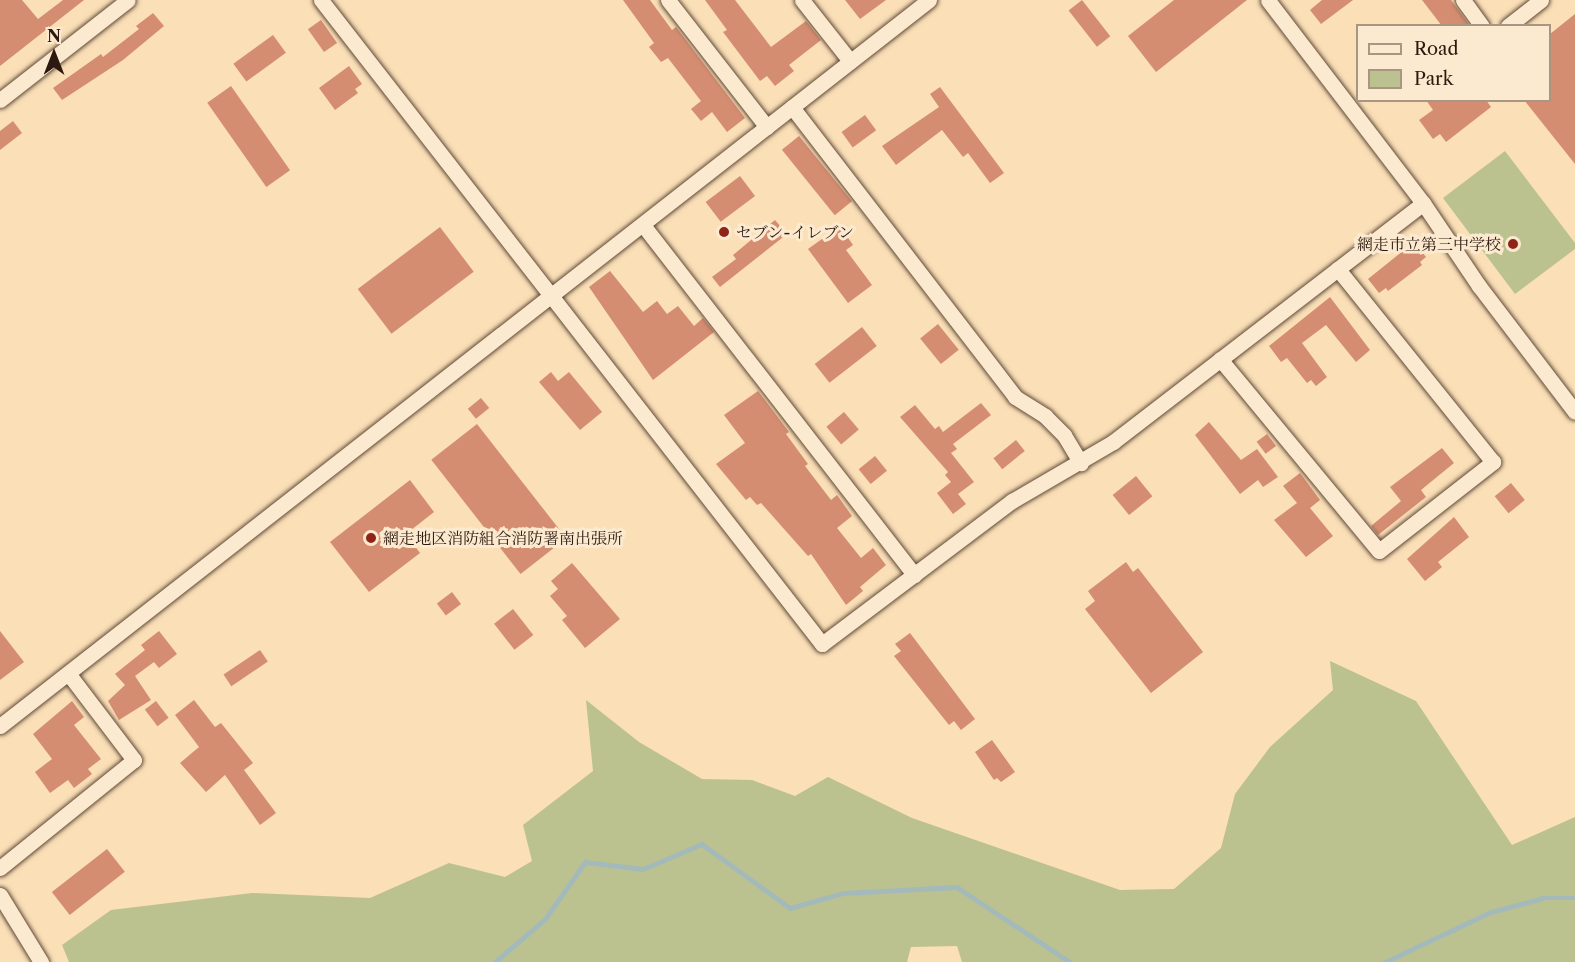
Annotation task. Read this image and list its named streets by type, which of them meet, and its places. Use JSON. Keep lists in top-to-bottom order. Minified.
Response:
{"places":["セブン-イレブン","網走市立第三中学校","網走地区消防組合消防署南出張所"],"legend":["Road","Park"],"north":"top"}
